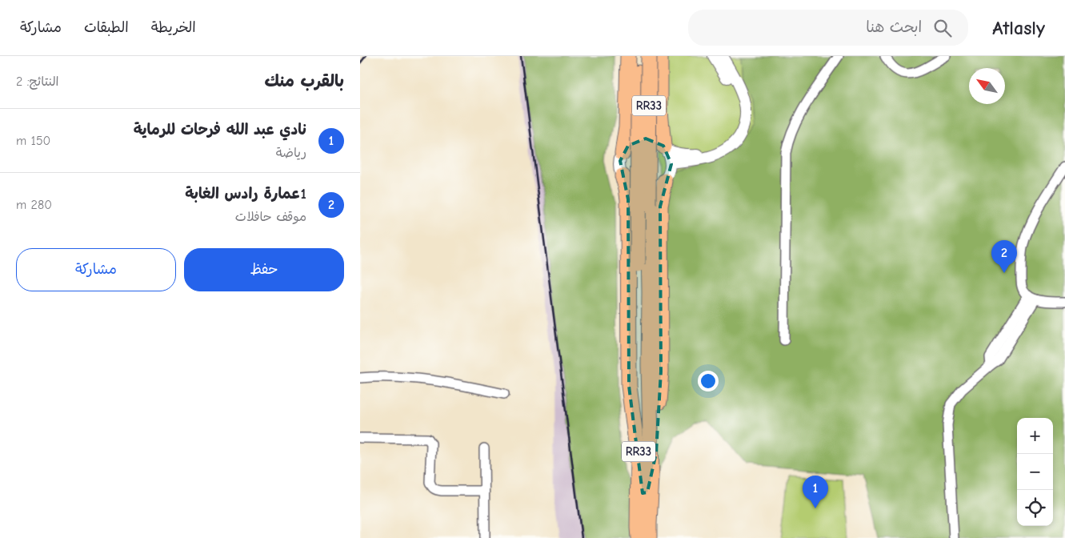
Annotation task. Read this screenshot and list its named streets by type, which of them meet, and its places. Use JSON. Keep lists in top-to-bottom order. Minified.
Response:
{"streets":{"highway":["RR33"]},"north":"top left","page":{"header":"Atlasly","search":"ابحث هنا","nav":["الخريطة","الطبقات","مشاركة"],"heading":["بالقرب منك","النتائج: 2"],"list":[{"mark":"1","name":"نادي عبد الله فرحات للرماية","note":"رياضة","value":"150 m"},{"mark":"2","name":"1عمارة رادس الغابة","note":"موقف حافلات","value":"280 m"}],"buttons":["حفظ","مشاركة"],"pins":["2","1"],"map_buttons":["+","−"]}}
